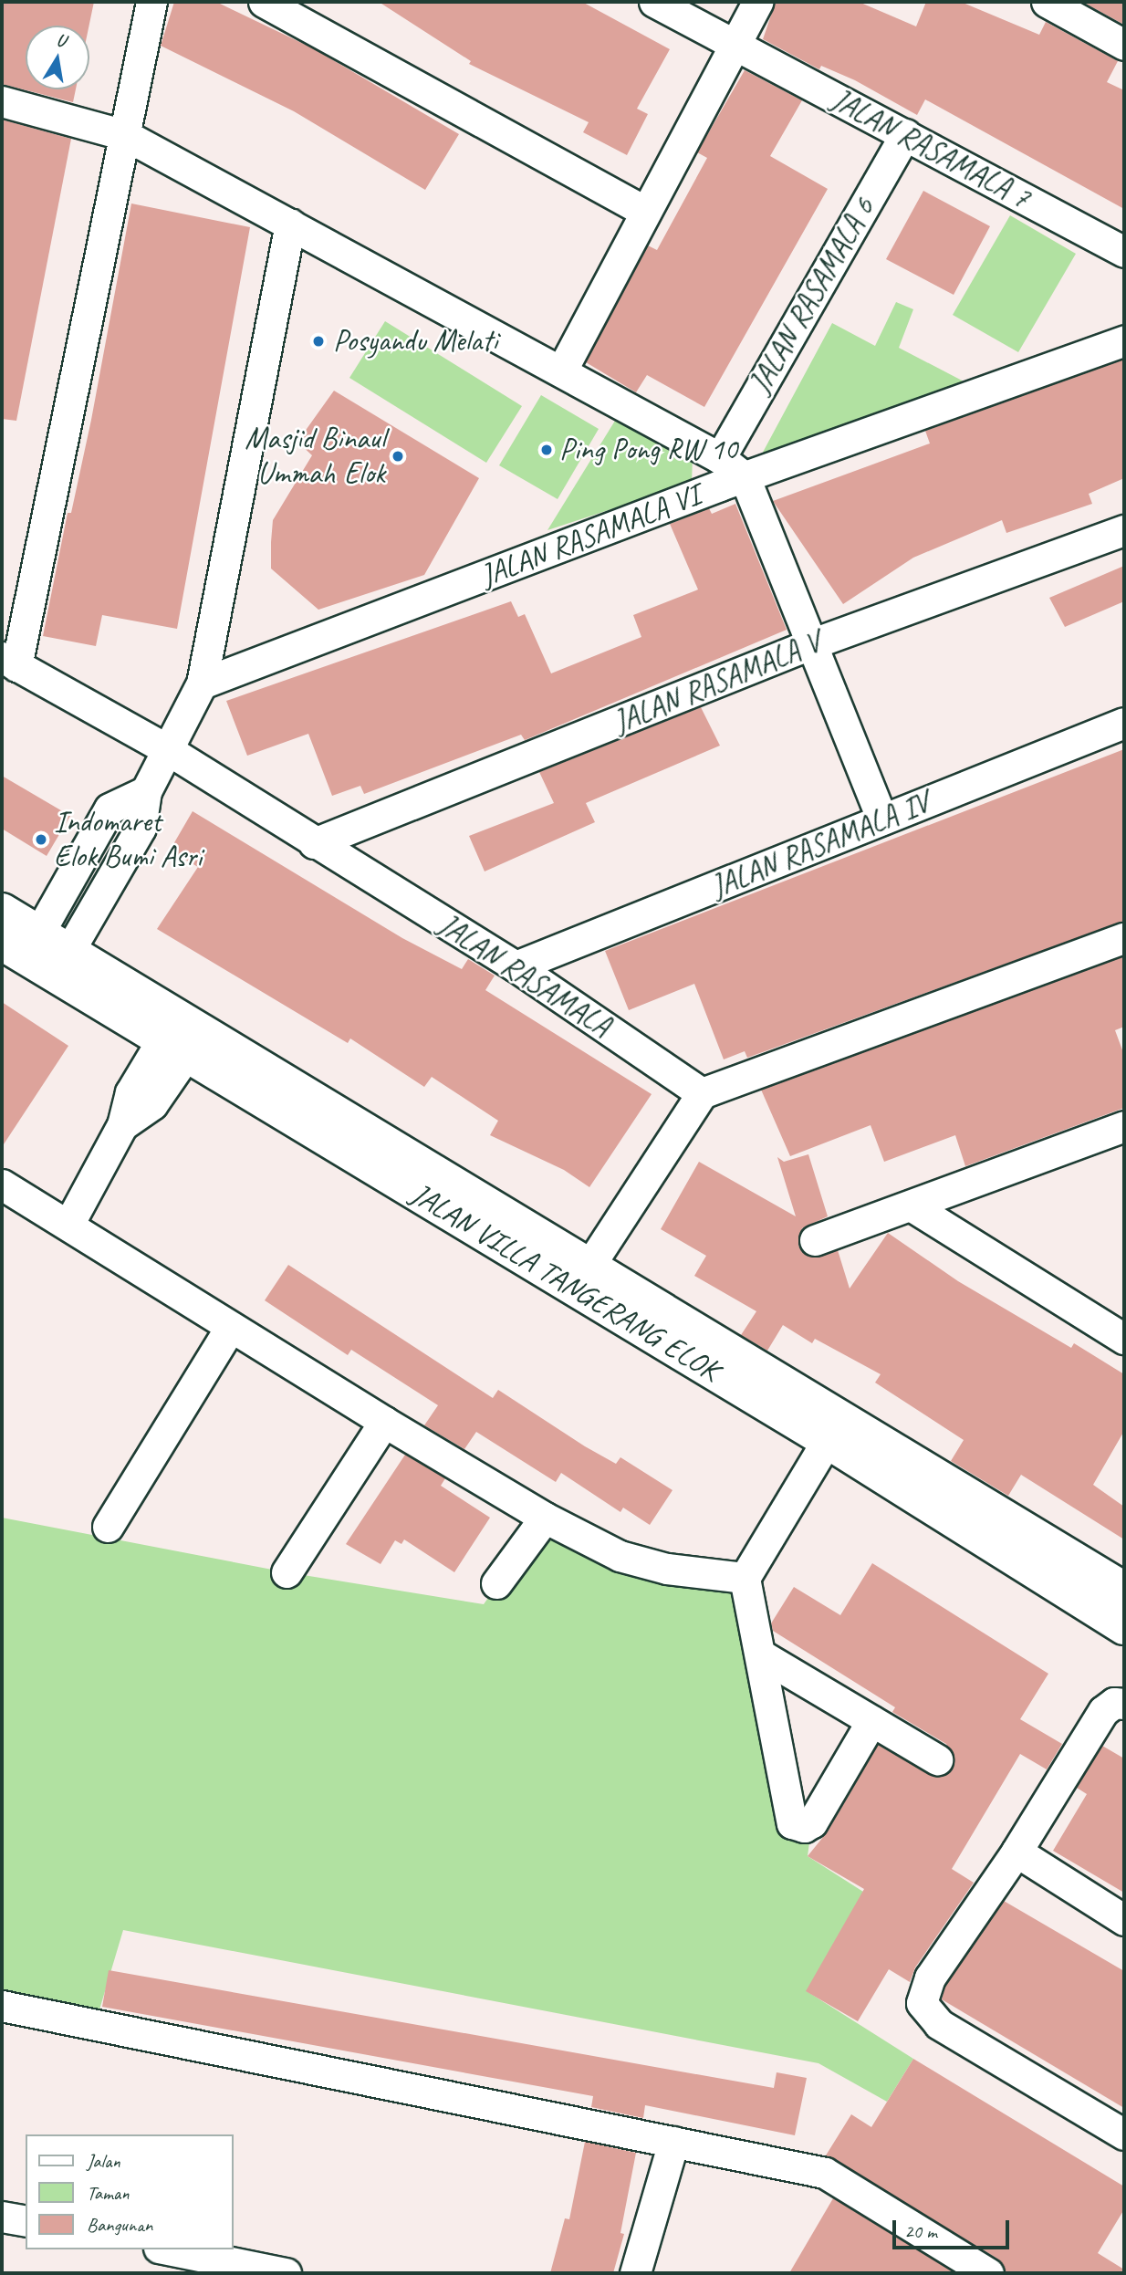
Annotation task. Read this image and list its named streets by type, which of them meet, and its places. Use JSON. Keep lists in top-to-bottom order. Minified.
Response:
{"streets":{"street":["JALAN RASAMALA 7","JALAN RASAMALA 6","JALAN RASAMALA VI","JALAN RASAMALA V","JALAN RASAMALA IV","JALAN RASAMALA","JALAN VILLA TANGERANG ELOK"]},"crossings":[["JALAN RASAMALA 7","JALAN RASAMALA 6"],["JALAN RASAMALA V","JALAN RASAMALA"],["JALAN RASAMALA IV","JALAN RASAMALA"]],"places":["Posyandu Melati","Ping Pong RW 10","Masjid Binaul Ummah Elok","Indomaret Elok Bumi Asri"],"legend":["Jalan","Taman","Bangunan"],"scale_bar":"20 m","north":"top"}
